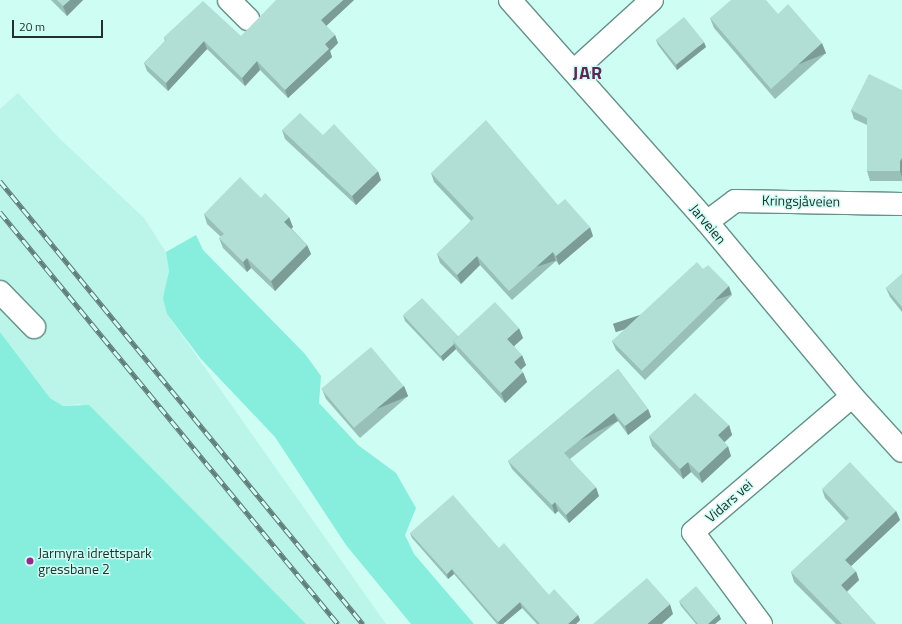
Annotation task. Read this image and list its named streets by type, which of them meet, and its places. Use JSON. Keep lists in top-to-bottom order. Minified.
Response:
{"streets":{"street":["Kringsjåveien","Jarveien","Vidars vei"]},"crossings":[["Kringsjåveien","Jarveien"],["Jarveien","Vidars vei"]],"districts":["JAR"],"places":["Jarmyra idrettspark gressbane 2"],"scale_bar":"20 m"}
